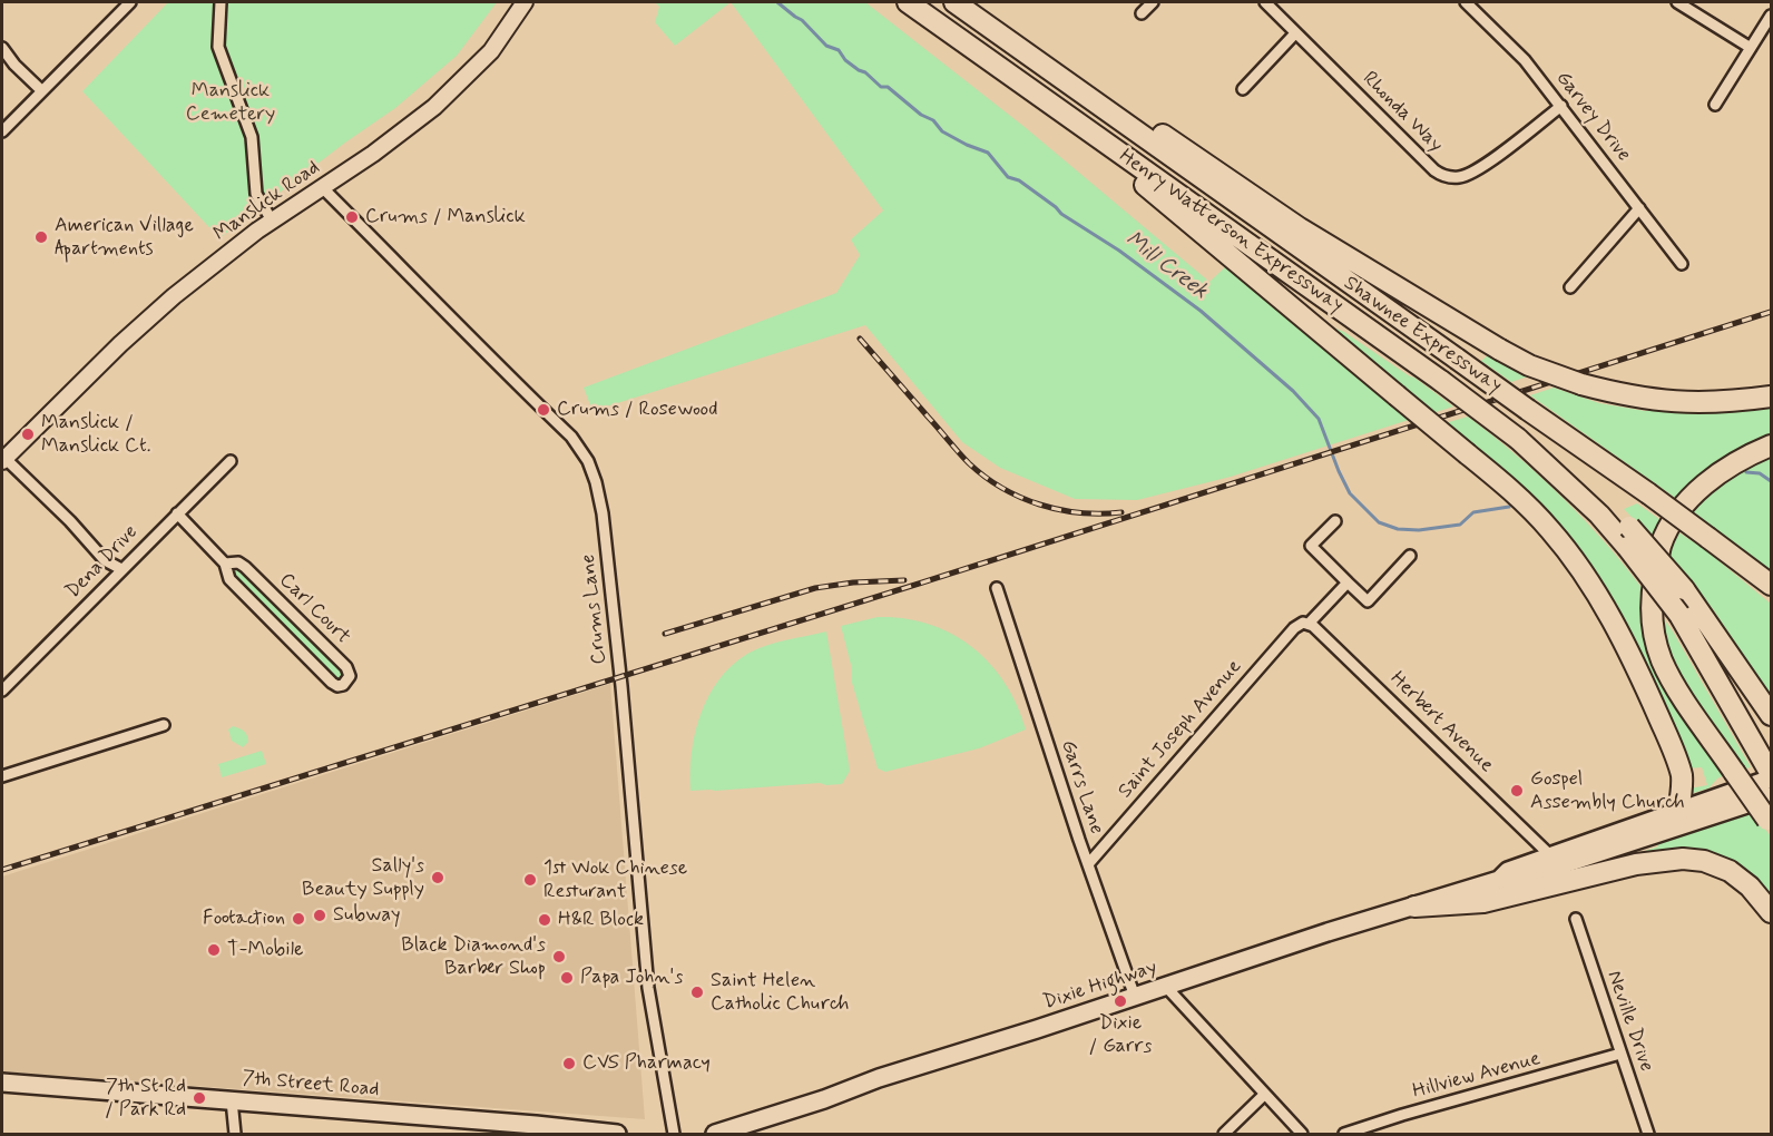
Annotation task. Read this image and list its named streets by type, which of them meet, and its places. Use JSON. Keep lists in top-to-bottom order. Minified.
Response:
{"streets":{"highway":["Henry Watterson Expressway","Shawnee Expressway"],"main road":["Manslick Road","Dixie Highway","7th Street Road"],"street":["Rhonda Way","Garvey Drive","Dena Drive","Carl Court","Crums Lane","Herbert Avenue","Saint Joseph Avenue","Garrs Lane","Neville Drive","Hillview Avenue"]},"crossings":[["Rhonda Way","Garvey Drive"],["Manslick Road","Crums Lane"],["Dena Drive","Carl Court"],["Herbert Avenue","Saint Joseph Avenue"],["Herbert Avenue","Dixie Highway"],["Saint Joseph Avenue","Garrs Lane"],["Garrs Lane","Dixie Highway"],["Neville Drive","Hillview Avenue"]],"water":["Mill Creek"],"parks":["Manslick Cemetery"],"places":["Crums / Manslick","American Village Apartments","Crums / Rosewood","Manslick / Manslick Ct.","Gospel Assembly Church","Sally's Beauty Supply","1st Wok Chinese Resturant","Subway","Footaction","H&R Block","T-Mobile","Black Diamond's Barber Shop","Papa John's","Saint Helen Catholic Church","Dixie / Garrs","CVS Pharmacy","7th St Rd / Park Rd"]}
